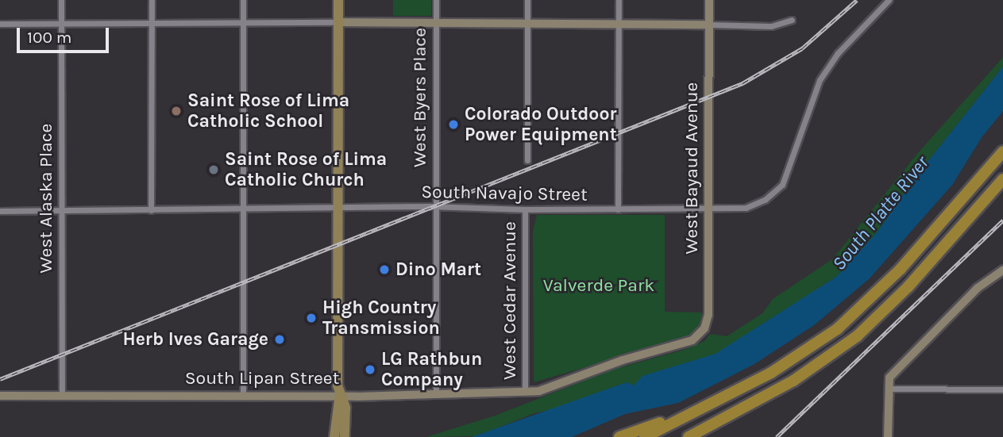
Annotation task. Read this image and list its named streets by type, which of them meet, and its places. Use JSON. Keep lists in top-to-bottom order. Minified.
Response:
{"streets":{"street":["West Byers Place","West Bayaud Avenue","South Navajo Street","West Alaska Place","West Cedar Avenue","South Lipan Street"]},"crossings":[["West Byers Place","South Navajo Street"],["West Byers Place","South Lipan Street"],["West Bayaud Avenue","South Navajo Street"],["West Bayaud Avenue","South Lipan Street"],["South Navajo Street","West Alaska Place"],["South Navajo Street","West Cedar Avenue"],["West Alaska Place","South Lipan Street"],["West Cedar Avenue","South Lipan Street"]],"water":["South Platte River"],"parks":["Valverde Park"],"places":["Saint Rose of Lima Catholic School","Colorado Outdoor Power Equipment","Saint Rose of Lima Catholic Church","Dino Mart","High Country Transmission","Herb Ives Garage","LG Rathbun Company"],"scale_bar":"100 m"}
